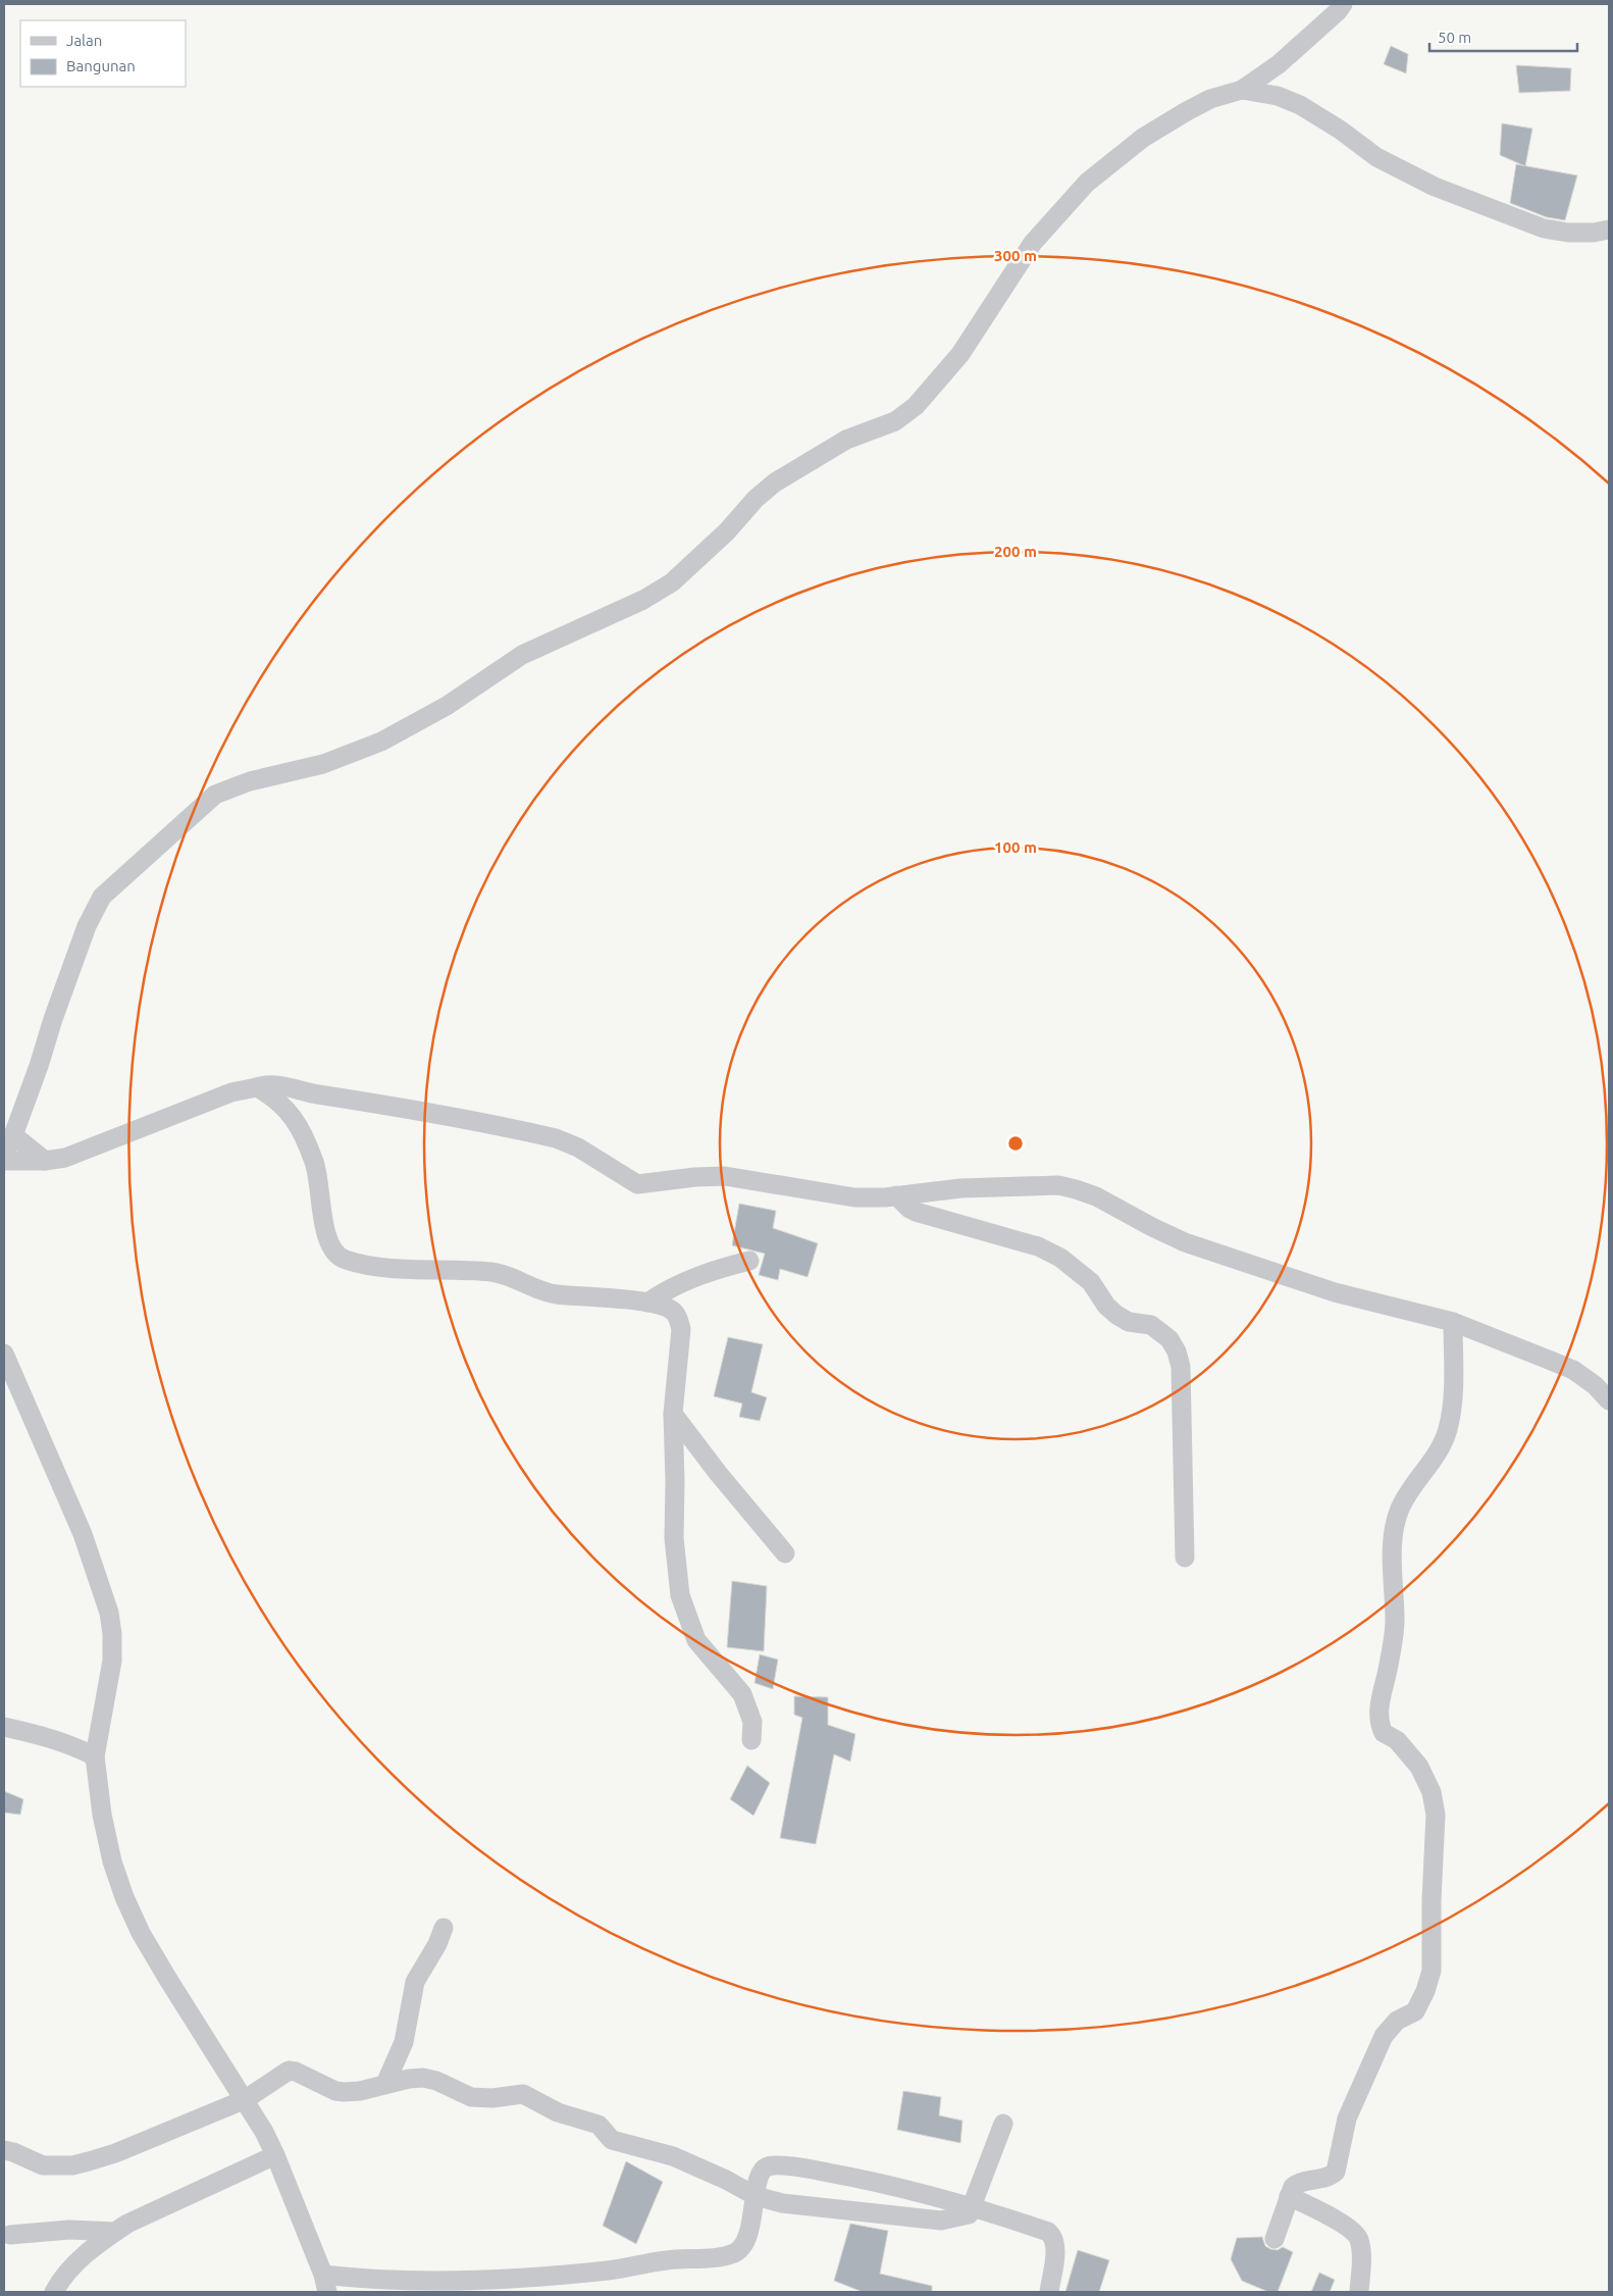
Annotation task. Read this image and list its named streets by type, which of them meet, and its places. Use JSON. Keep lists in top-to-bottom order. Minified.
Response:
{"legend":["Jalan","Bangunan"],"scale_bar":"50 m","rings":["300 m","200 m","100 m"]}
